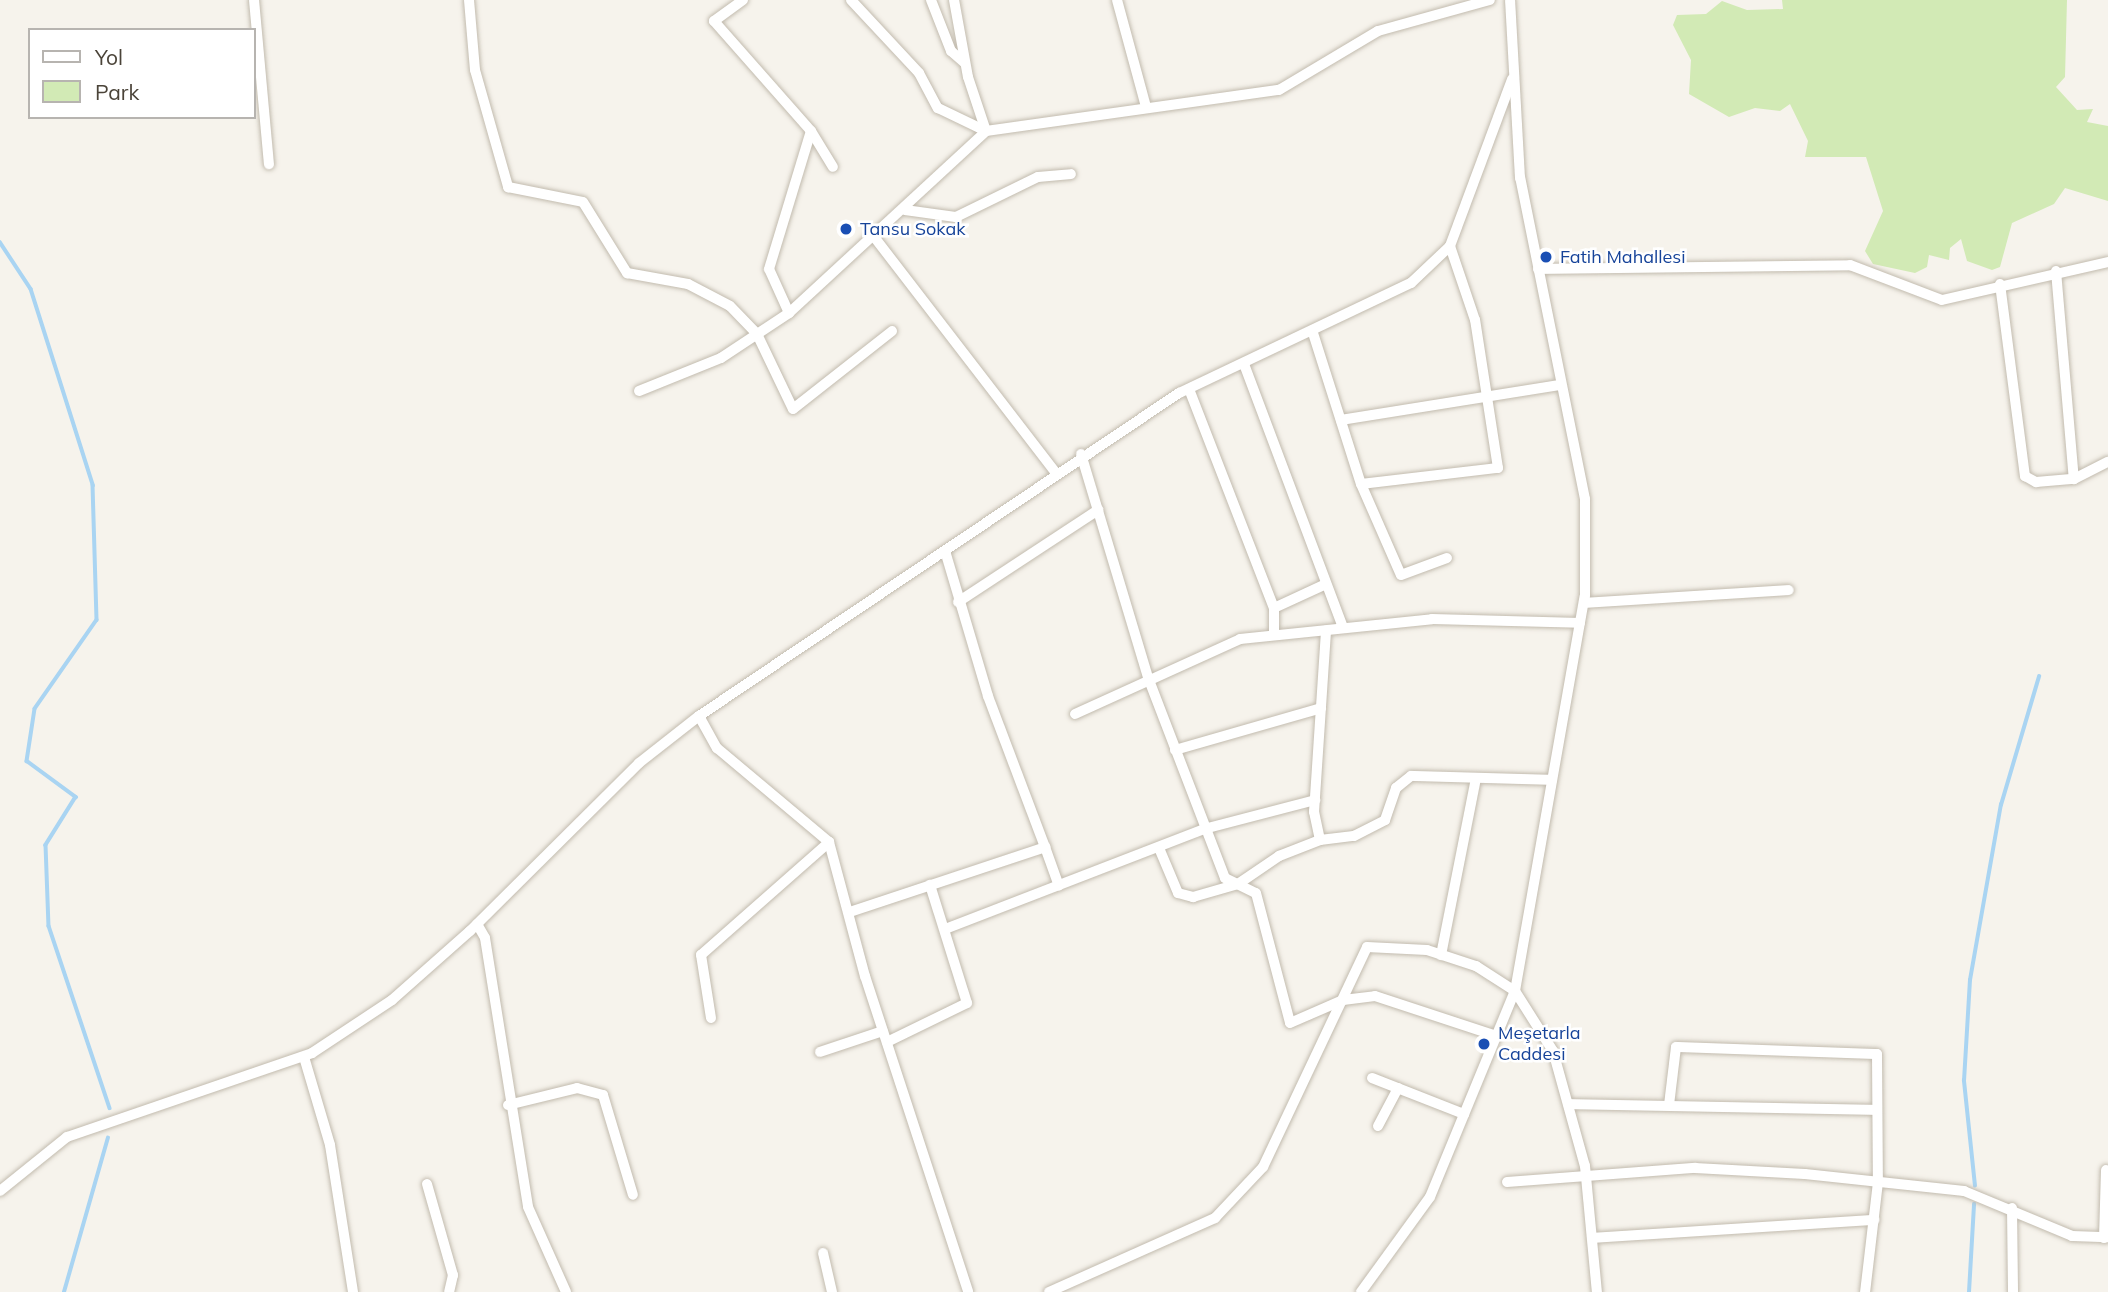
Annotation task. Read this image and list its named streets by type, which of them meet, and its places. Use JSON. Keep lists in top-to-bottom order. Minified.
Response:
{"places":["Tansu Sokak","Fatih Mahallesi","Meşetarla Caddesi"],"legend":["Yol","Park"]}
